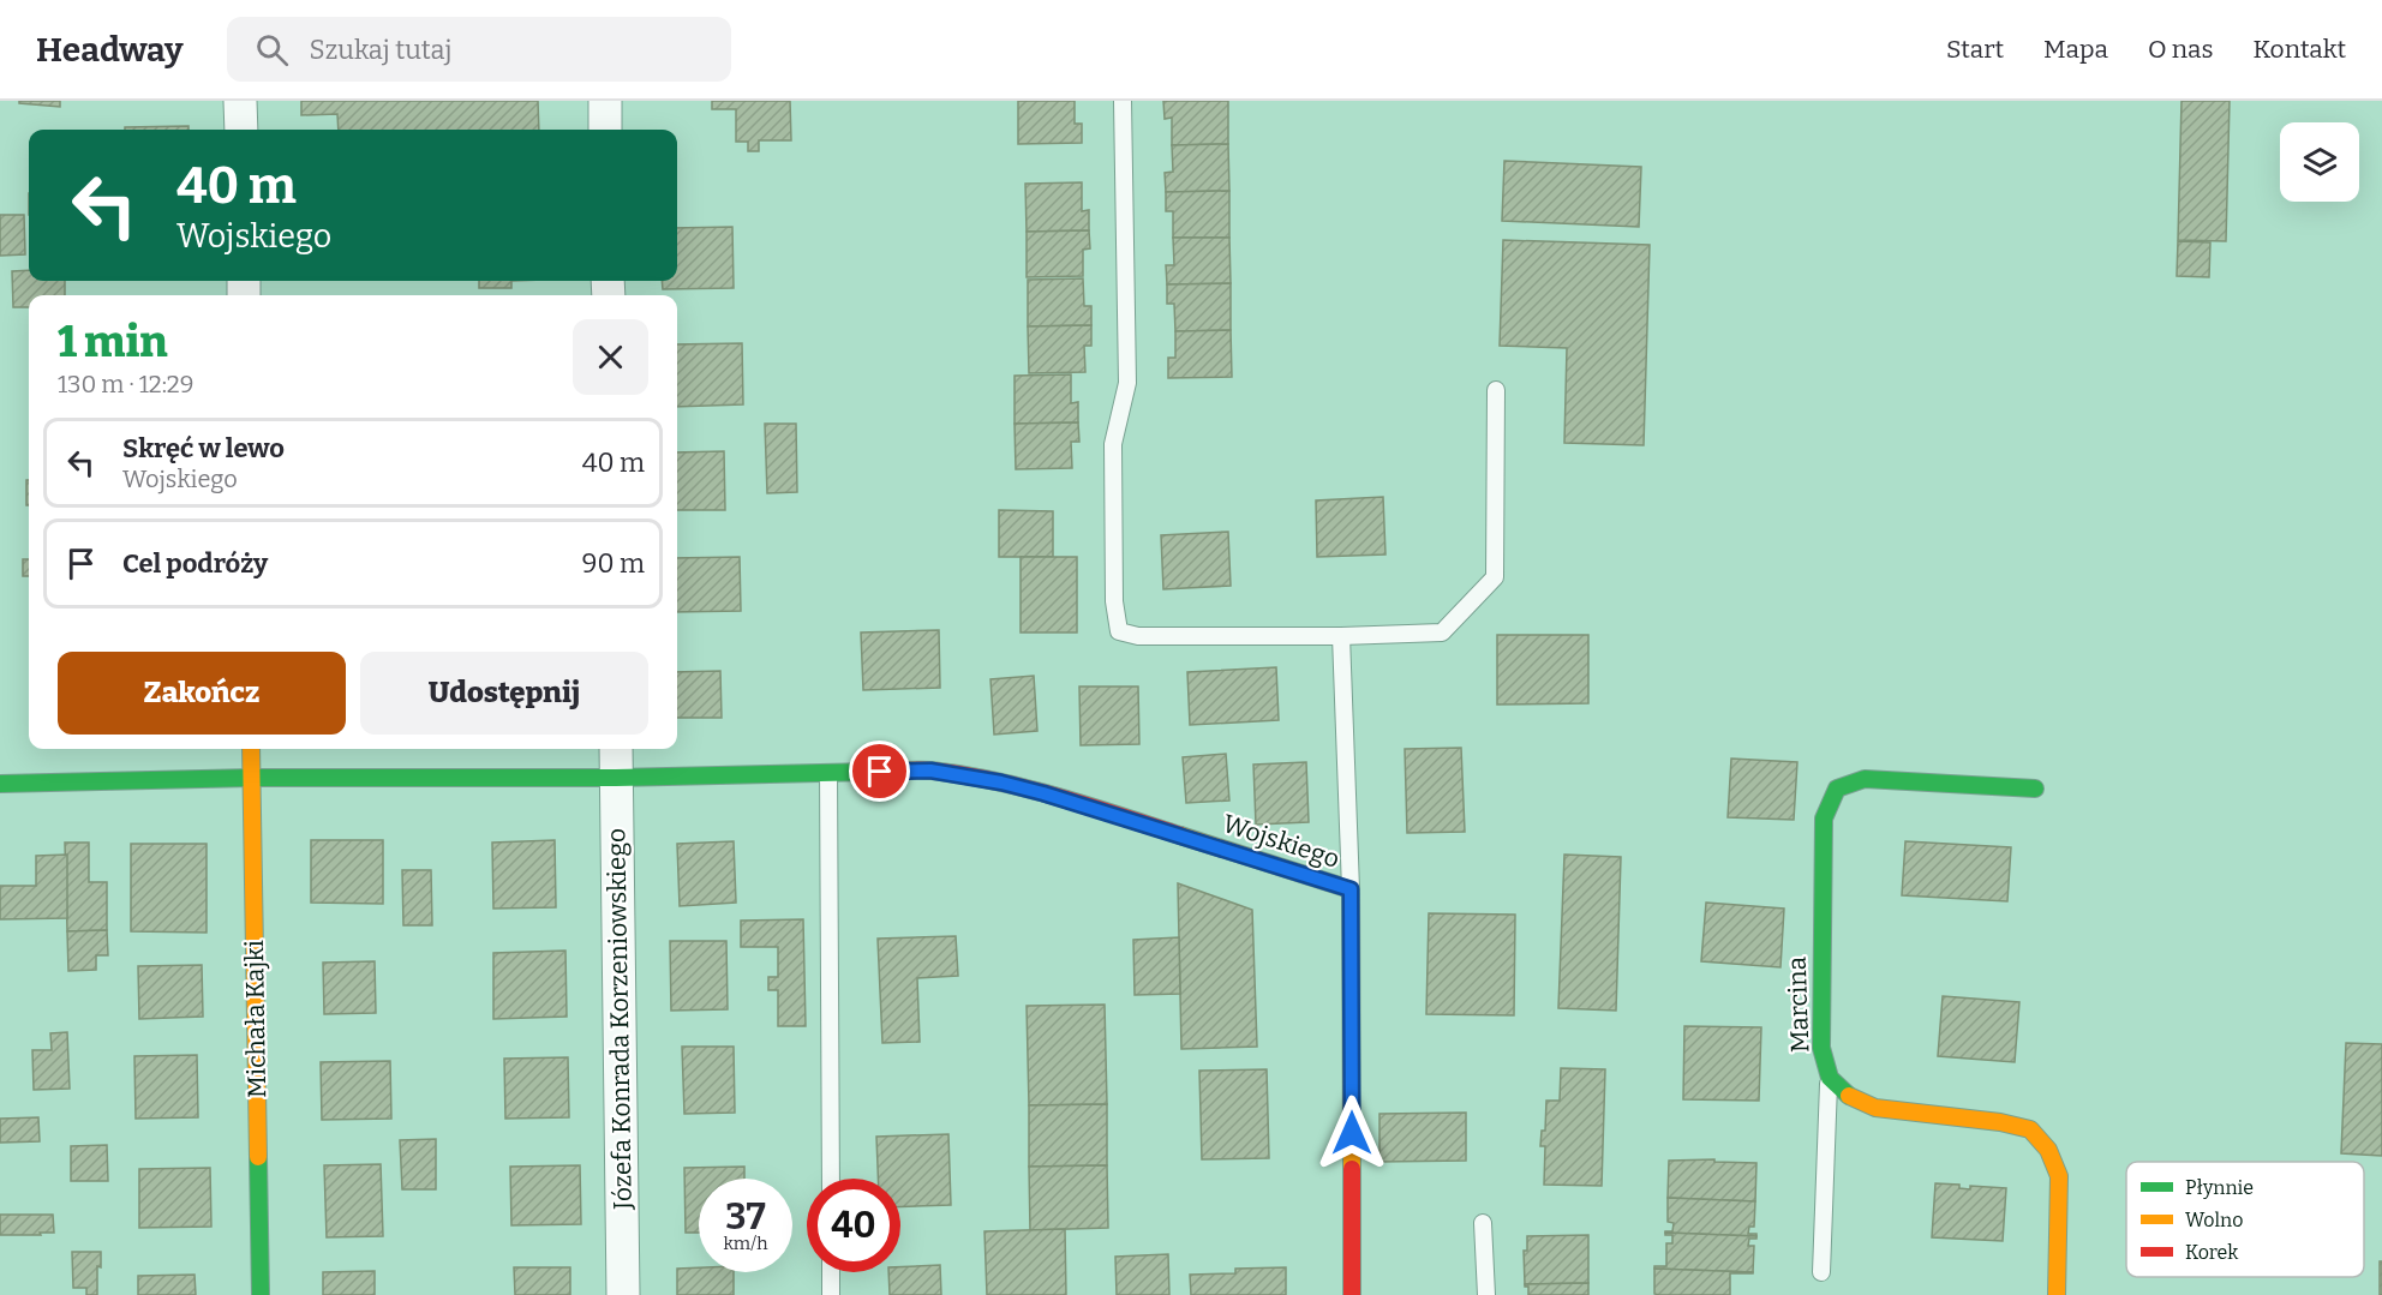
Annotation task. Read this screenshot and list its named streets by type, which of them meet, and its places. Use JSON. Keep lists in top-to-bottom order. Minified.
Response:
{"streets":{"street":["Wojskiego","Marcina","Michała Kajki","Józefa Konrada Korzeniowskiego"]},"crossings":[["Wojskiego","Michała Kajki"],["Wojskiego","Józefa Konrada Korzeniowskiego"]],"legend":["Płynnie","Wolno","Korek"],"page":{"header":"Headway","search":"Szukaj tutaj","nav":["Start","Mapa","O nas","Kontakt"],"turn":["40 m","Wojskiego"],"heading":["1 min","130 m · 12:29"],"list":[{"name":"Skręć w lewo","note":"Wojskiego","value":"40 m"},{"name":"Cel podróży","value":"90 m"}],"buttons":["Zakończ","Udostępnij"],"speed":"37 km/h","limit":"40"}}
